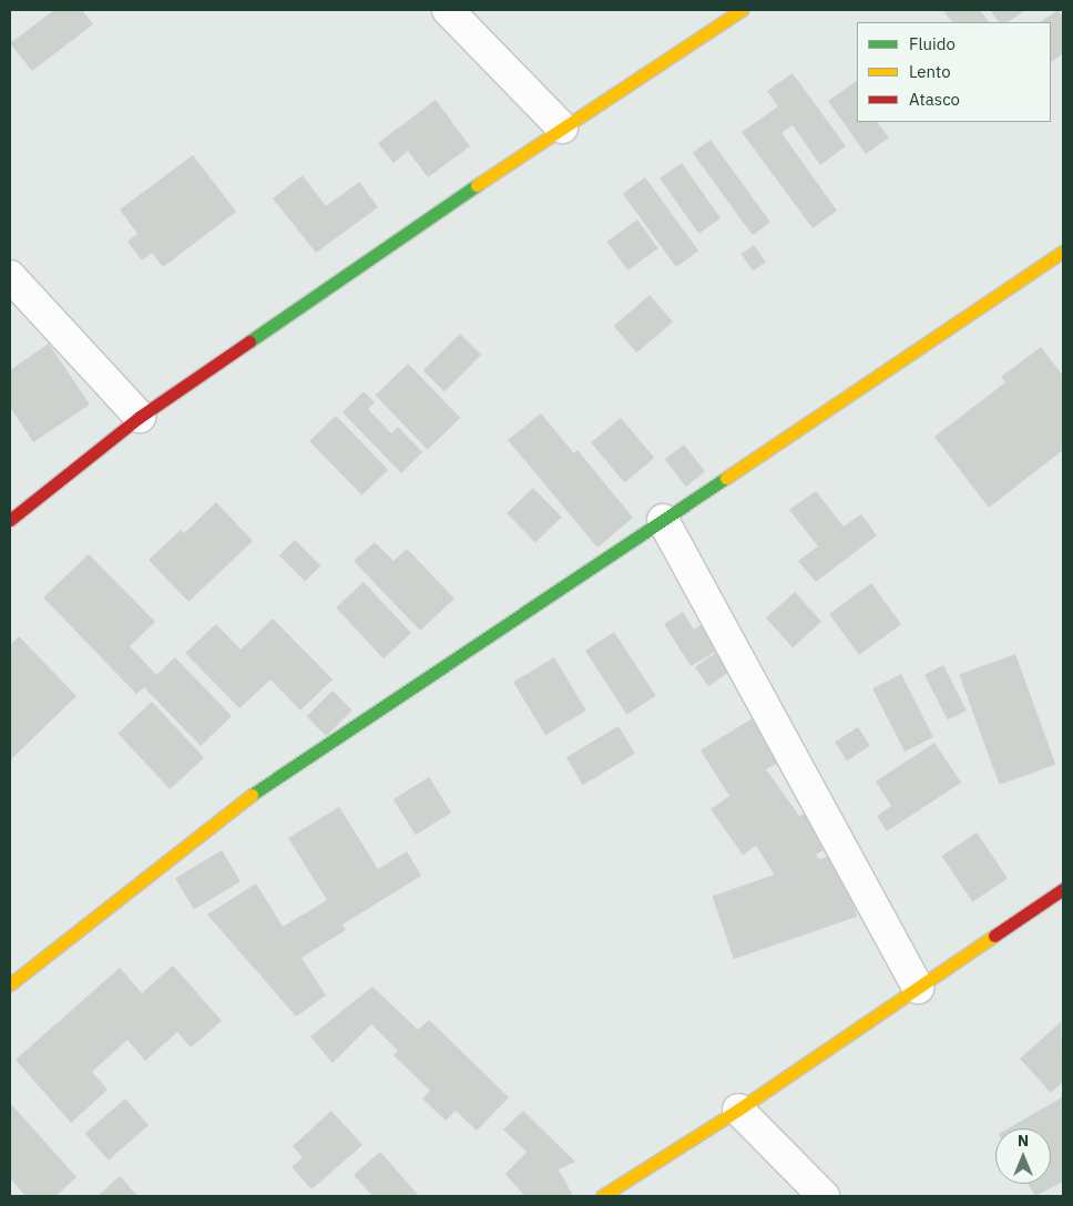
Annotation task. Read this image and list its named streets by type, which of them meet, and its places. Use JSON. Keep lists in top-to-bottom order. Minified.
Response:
{"legend":["Fluido","Lento","Atasco"],"north":"top"}
